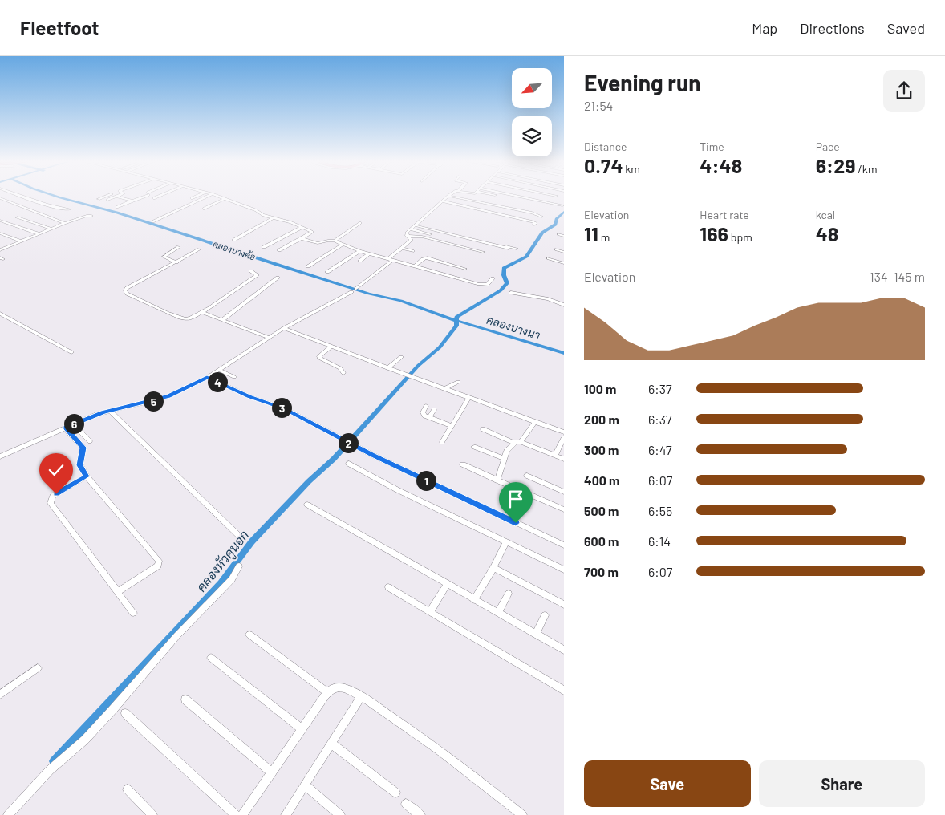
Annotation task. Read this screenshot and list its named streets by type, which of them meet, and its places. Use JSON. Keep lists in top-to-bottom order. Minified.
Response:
{"water":["คลองบางค้อ","คลองบางนา","คลองหัวคูนอก"],"north":"bottom left","page":{"header":"Fleetfoot","nav":["Map","Directions","Saved"],"heading":["Evening run","21:54"],"stats":[["Distance","0.74 km"],["Time","4:48"],["Pace","6:29 /km"],["Elevation","11 m"],["Heart rate","166 bpm"],["kcal","48"]],"chart":["Elevation","134–145 m"],"pins":["4","5","3","6","2","1"],"list":[{"name":"100 m","note":"6:37"},{"name":"200 m","note":"6:37"},{"name":"300 m","note":"6:47"},{"name":"400 m","note":"6:07"},{"name":"500 m","note":"6:55"},{"name":"600 m","note":"6:14"},{"name":"700 m","note":"6:07"}],"buttons":["Save","Share"]}}
